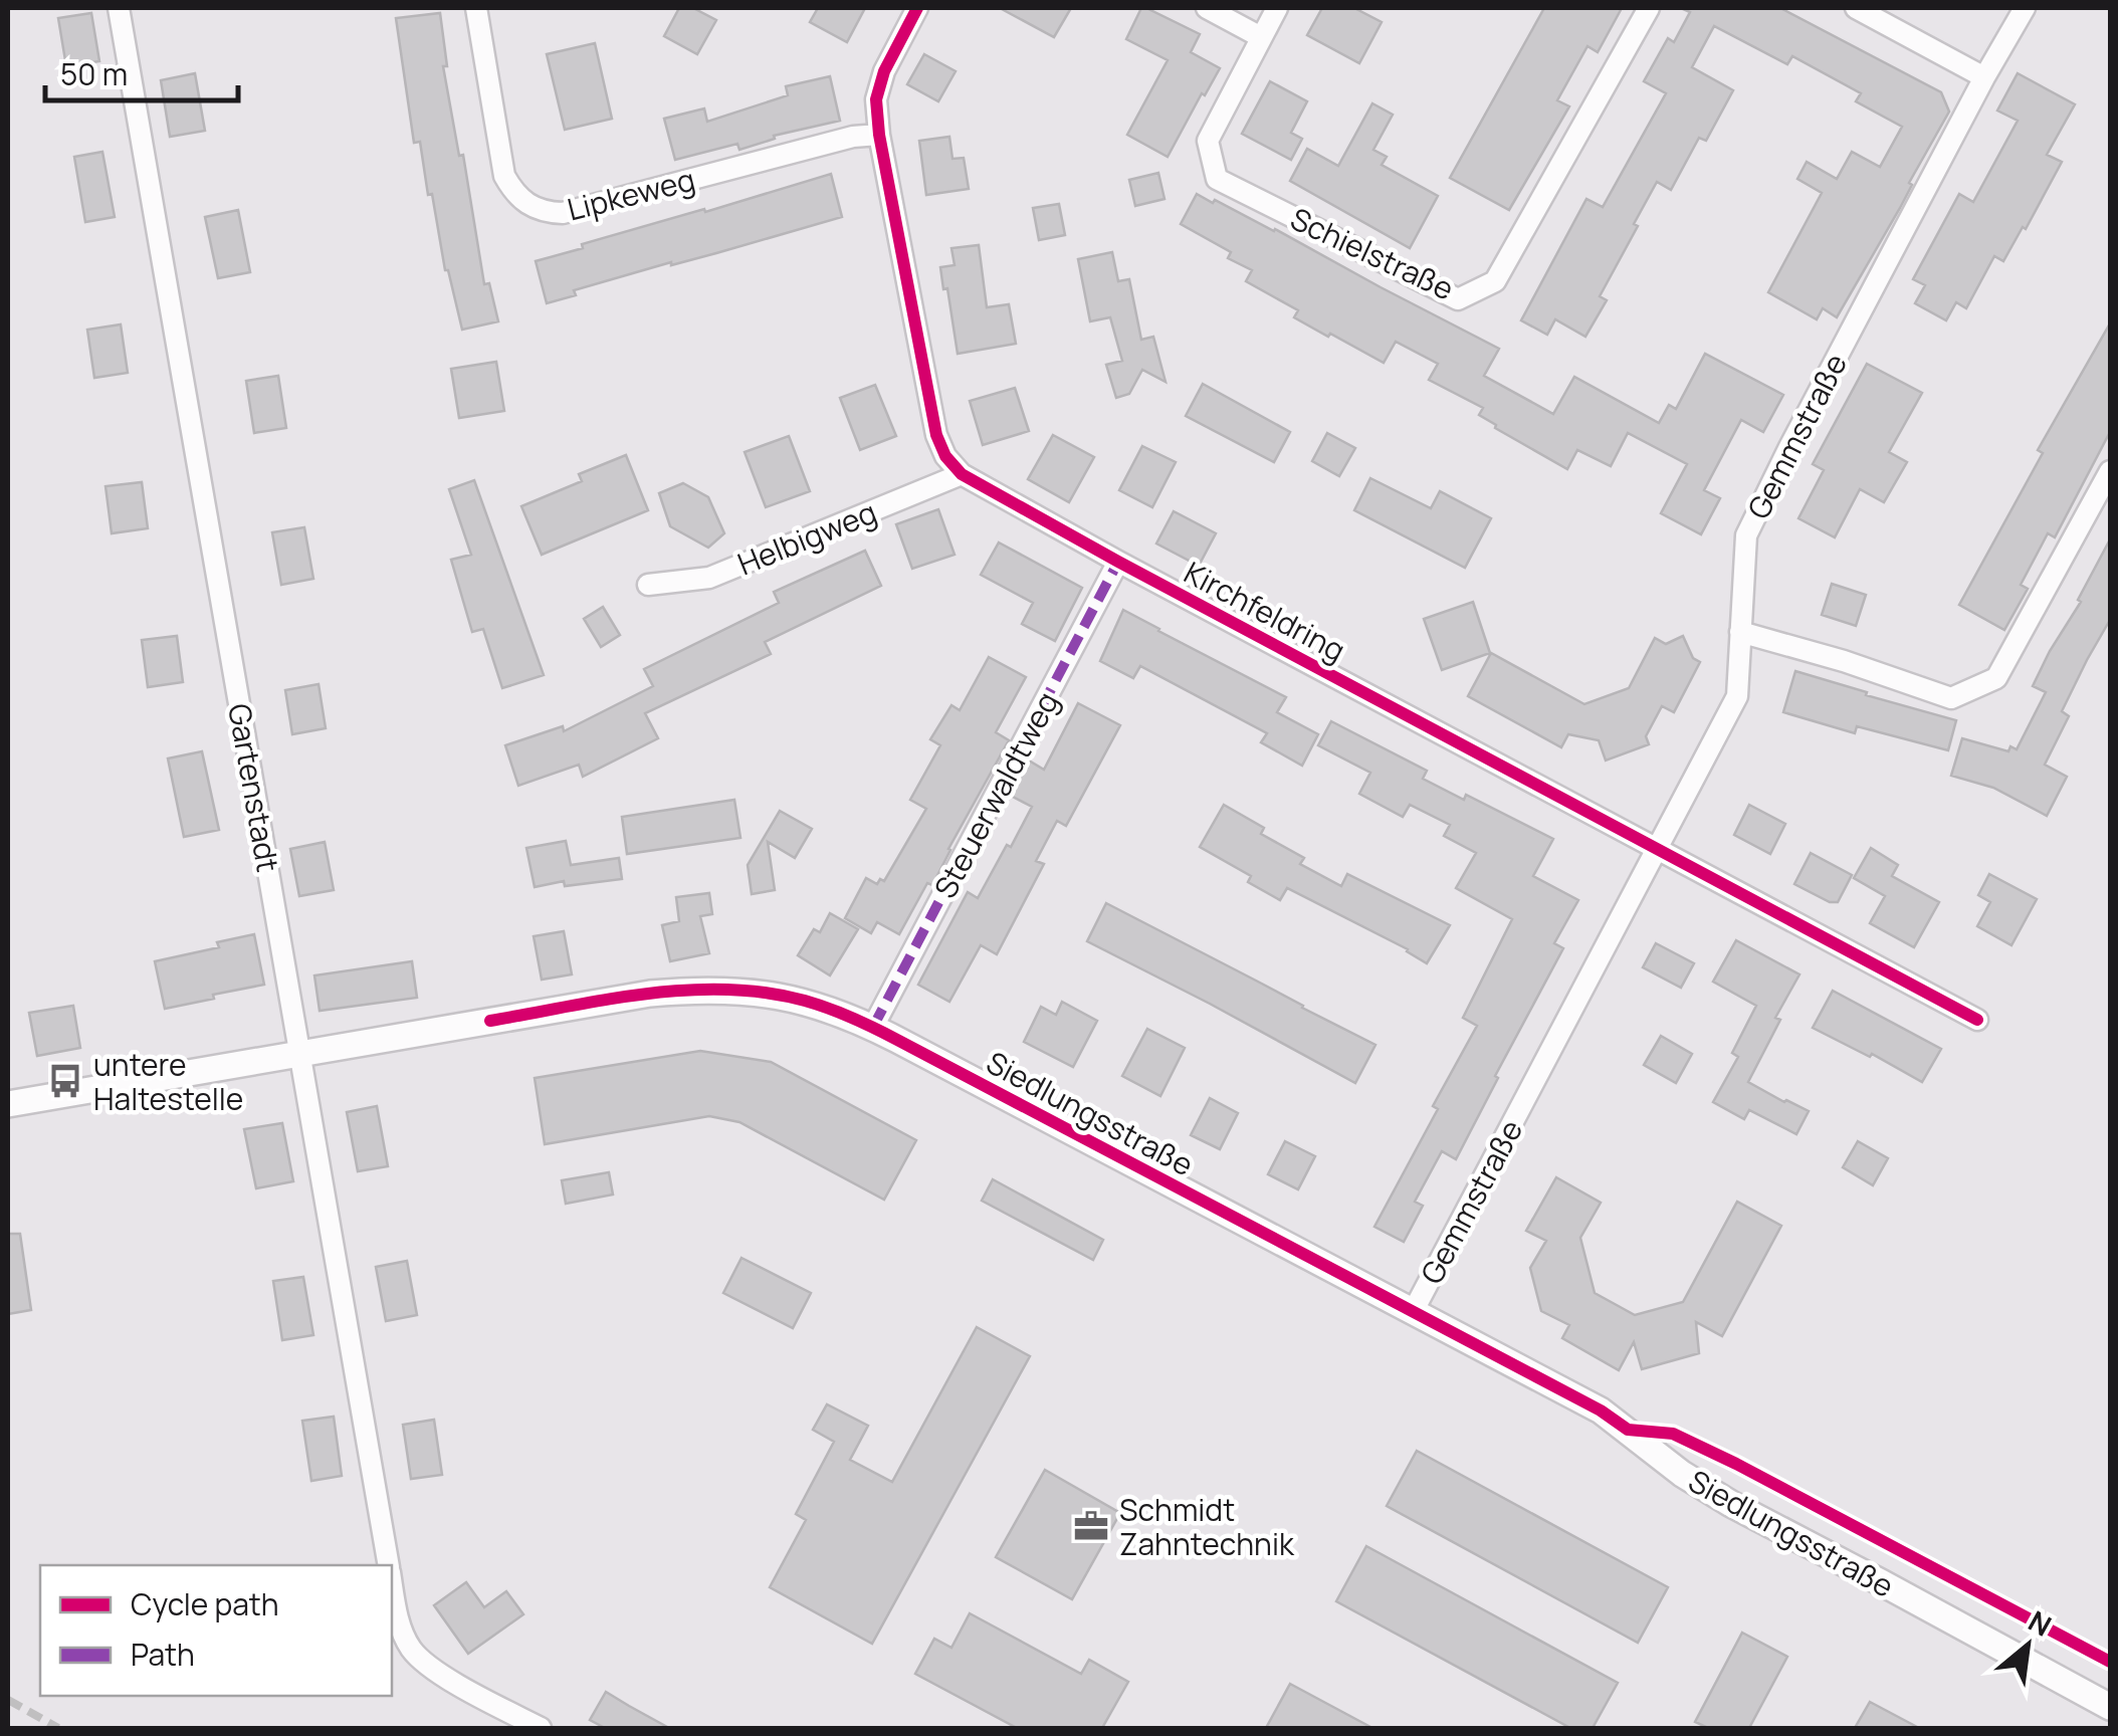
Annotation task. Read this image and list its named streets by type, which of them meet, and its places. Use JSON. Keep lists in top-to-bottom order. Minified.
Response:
{"streets":{"street":["Lipkeweg","Schielstraße","Gemmstraße","Helbigweg","Kirchfeldring","Gartenstadt","Steuerwaldtweg","Siedlungsstraße"]},"crossings":[["Lipkeweg","Kirchfeldring"],["Gemmstraße","Kirchfeldring"],["Gemmstraße","Siedlungsstraße"],["Helbigweg","Kirchfeldring"],["Kirchfeldring","Steuerwaldtweg"],["Gartenstadt","Siedlungsstraße"],["Steuerwaldtweg","Siedlungsstraße"]],"places":{"bus stop":["untere Haltestelle"],"office":["Schmidt Zahntechnik"]},"legend":["Cycle path","Path"],"scale_bar":"50 m","north":"top right"}
